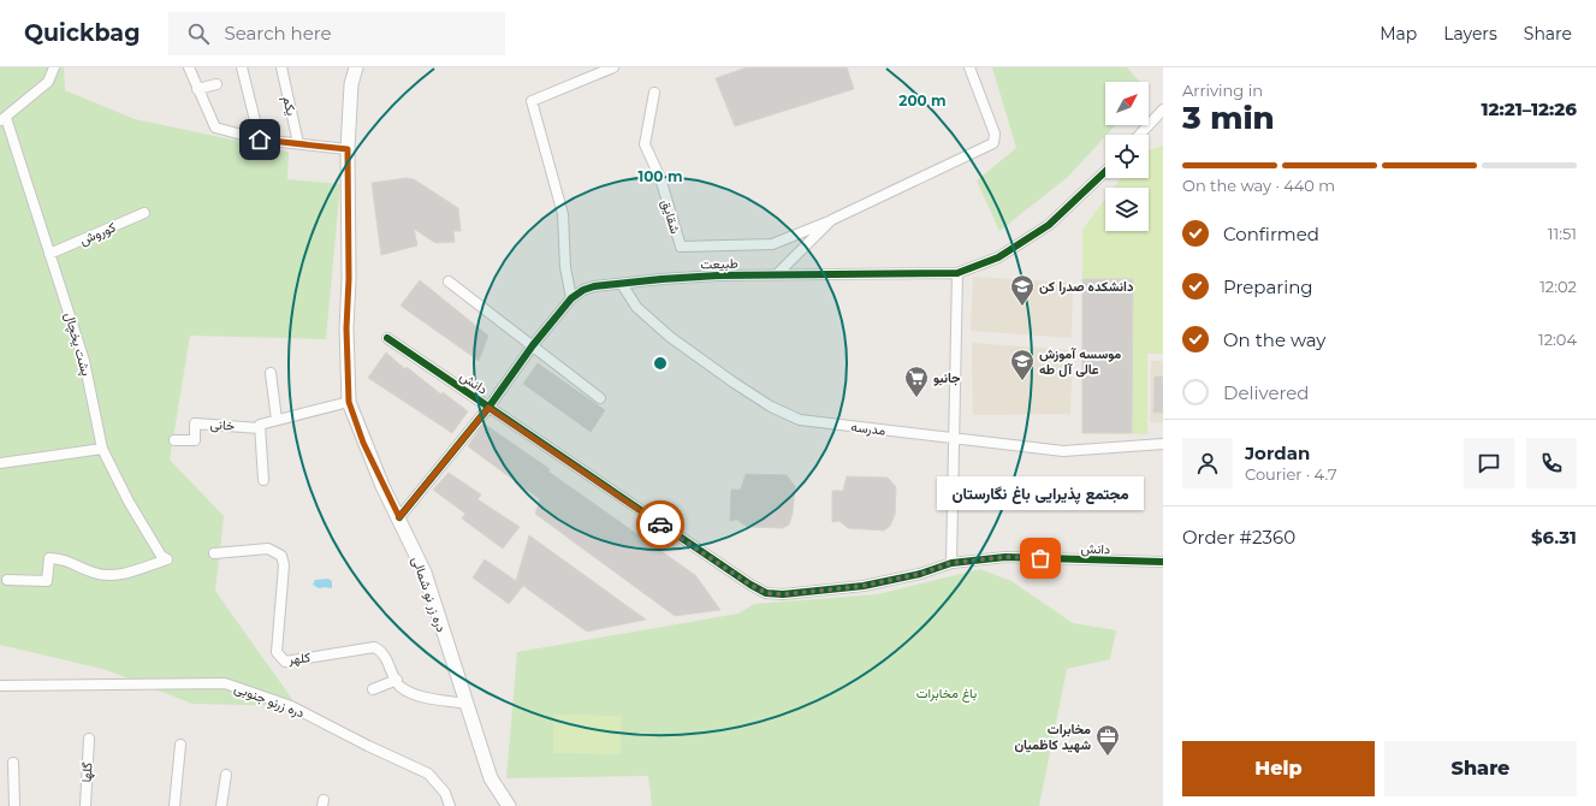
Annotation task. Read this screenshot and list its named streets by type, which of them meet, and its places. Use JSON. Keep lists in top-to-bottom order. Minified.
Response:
{"streets":{"street":["یکم","شقایق","کوروش","طبیعت","پشت یخچال","دانش","خانی","مدرسه","دره زر نو شمالی","کلهر","دره زرنو جنوبی","گلها"]},"crossings":[["شقایق","طبیعت"],["کوروش","پشت یخچال"],["طبیعت","دانش"],["طبیعت","مدرسه"],["طبیعت","دره زر نو شمالی"],["دره زر نو شمالی","کلهر"]],"parks":["باغ مخابرات"],"places":{"school or university":["دانشکده صدرا کن","موسسه آموزش عالی آل طه"],"supermarket":["جانبو"],"other":["مجتمع پذیرایی باغ نگارستان"],"office":["مخابرات شهید کاظمیان"]},"north":"top right","page":{"header":"Quickbag","search":"Search here","nav":["Map","Layers","Share"],"heading":["3 min","Arriving in","12:21–12:26"],"panel":["Jordan","Courier · 4.7","Order #2360","$6.31"],"bar":"On the way · 440 m","list":[["Confirmed","11:51"],["Preparing","12:02"],["On the way","12:04"],"Delivered"],"bubble":"مجتمع پذیرایی باغ نگارستان","buttons":["Help","Share"]},"rings":["200 m","100 m"]}
